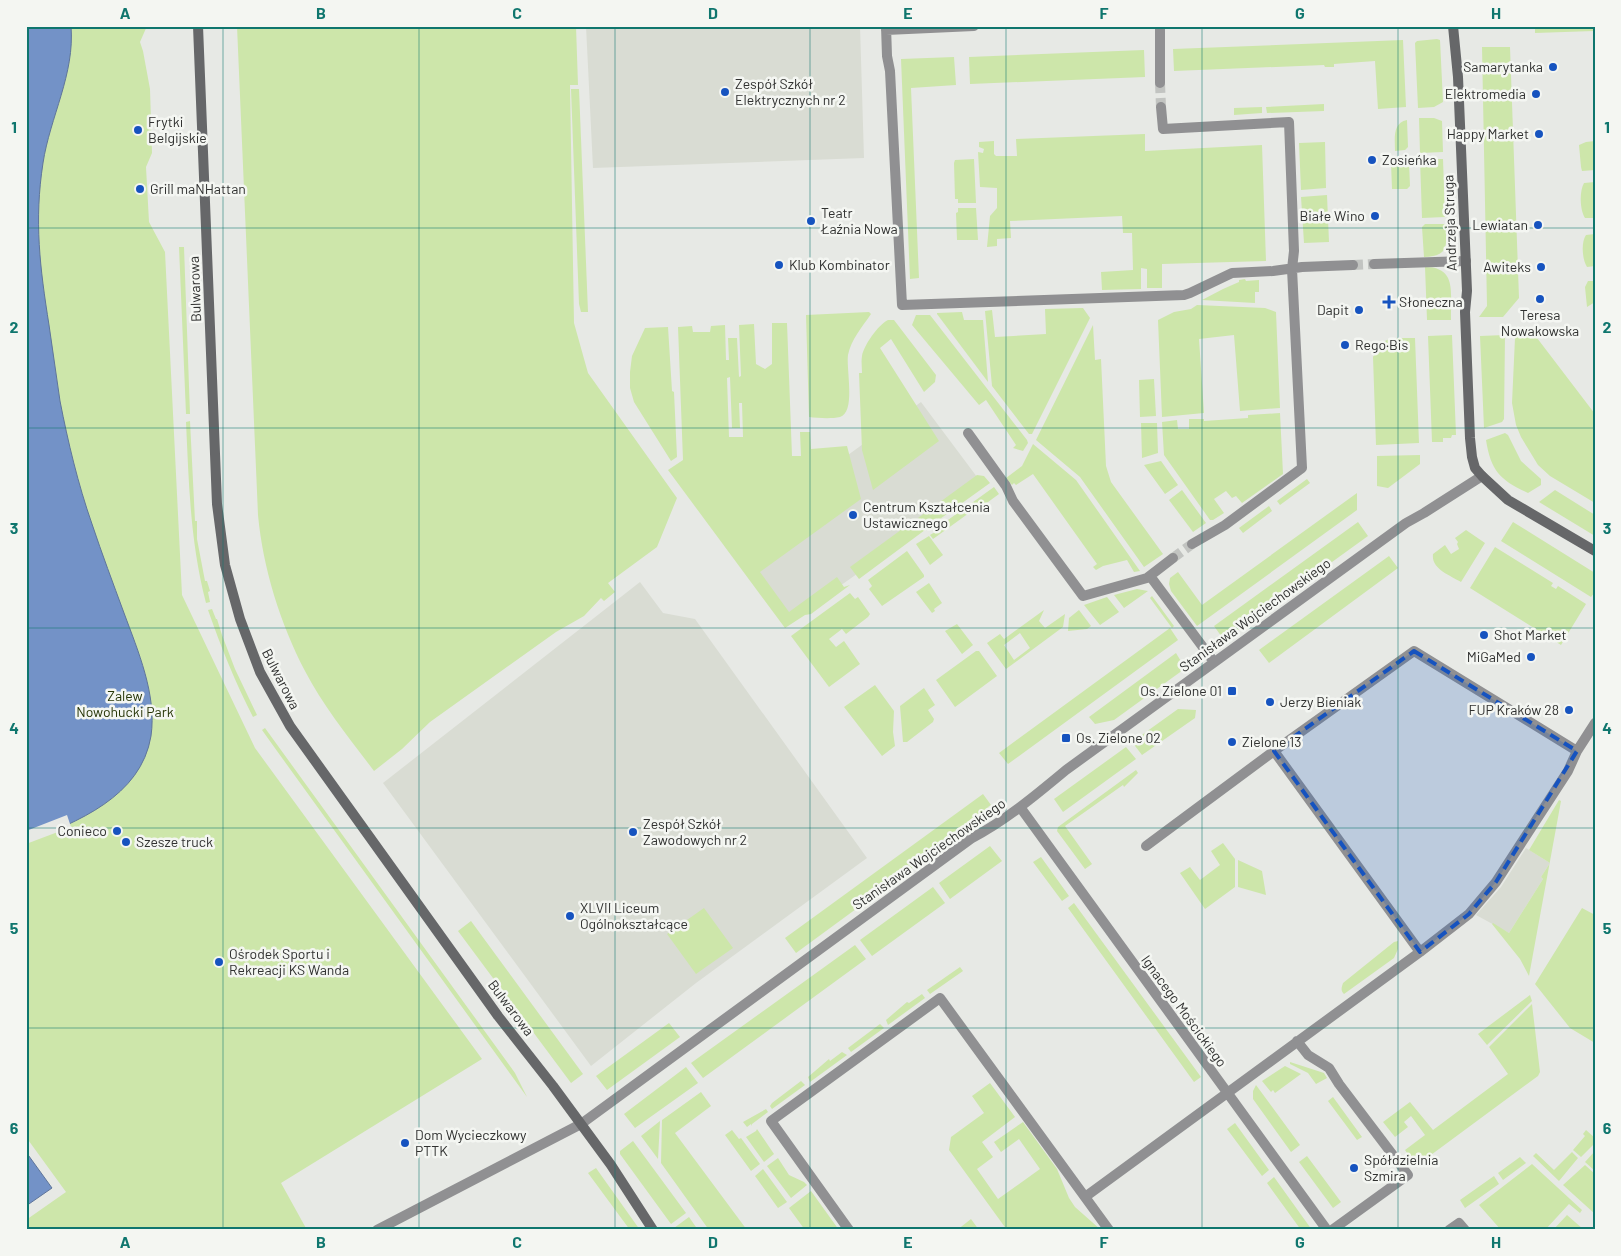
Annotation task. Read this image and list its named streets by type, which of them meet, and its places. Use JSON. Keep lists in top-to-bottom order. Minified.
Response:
{"streets":{"street":["Andrzeja Struga","Bulwarowa","Stanisława Wojciechowskiego","Ignacego Mościckiego"]},"crossings":[["Andrzeja Struga","Stanisława Wojciechowskiego"],["Bulwarowa","Stanisława Wojciechowskiego"],["Stanisława Wojciechowskiego","Ignacego Mościckiego"]],"parks":["Zalew Nowohucki Park"],"places":{"other":["Samarytanka","Zespół Szkół Elektrycznych nr 2","Elektromedia","Frytki Belgijskie","Happy Market","Zosieńka","Grill maNHattan","Białe Wino","Teatr Łaźnia Nowa","Lewiatan","Klub Kombinator","Awiteks","Teresa Nowakowska","Dapit","Rego·Bis","Centrum Kształcenia Ustawicznego","Shot Market","MiGaMed","Jerzy Bieniak","FUP Kraków 28","Zielone 13","Conieco","Zespół Szkół Zawodowych nr 2","Szesze truck","XLVII Liceum Ogólnokształcące","Ośrodek Sportu i Rekreacji KS Wanda","Dom Wycieczkowy PTTK","Spółdzielnia Szmira"],"health":["Słoneczna"],"transit":["Os. Zielone 01","Os. Zielone 02"]},"grid":{"columns":["A","B","C","D","E","F","G","H"],"rows":["1","2","3","4","5","6"]}}
